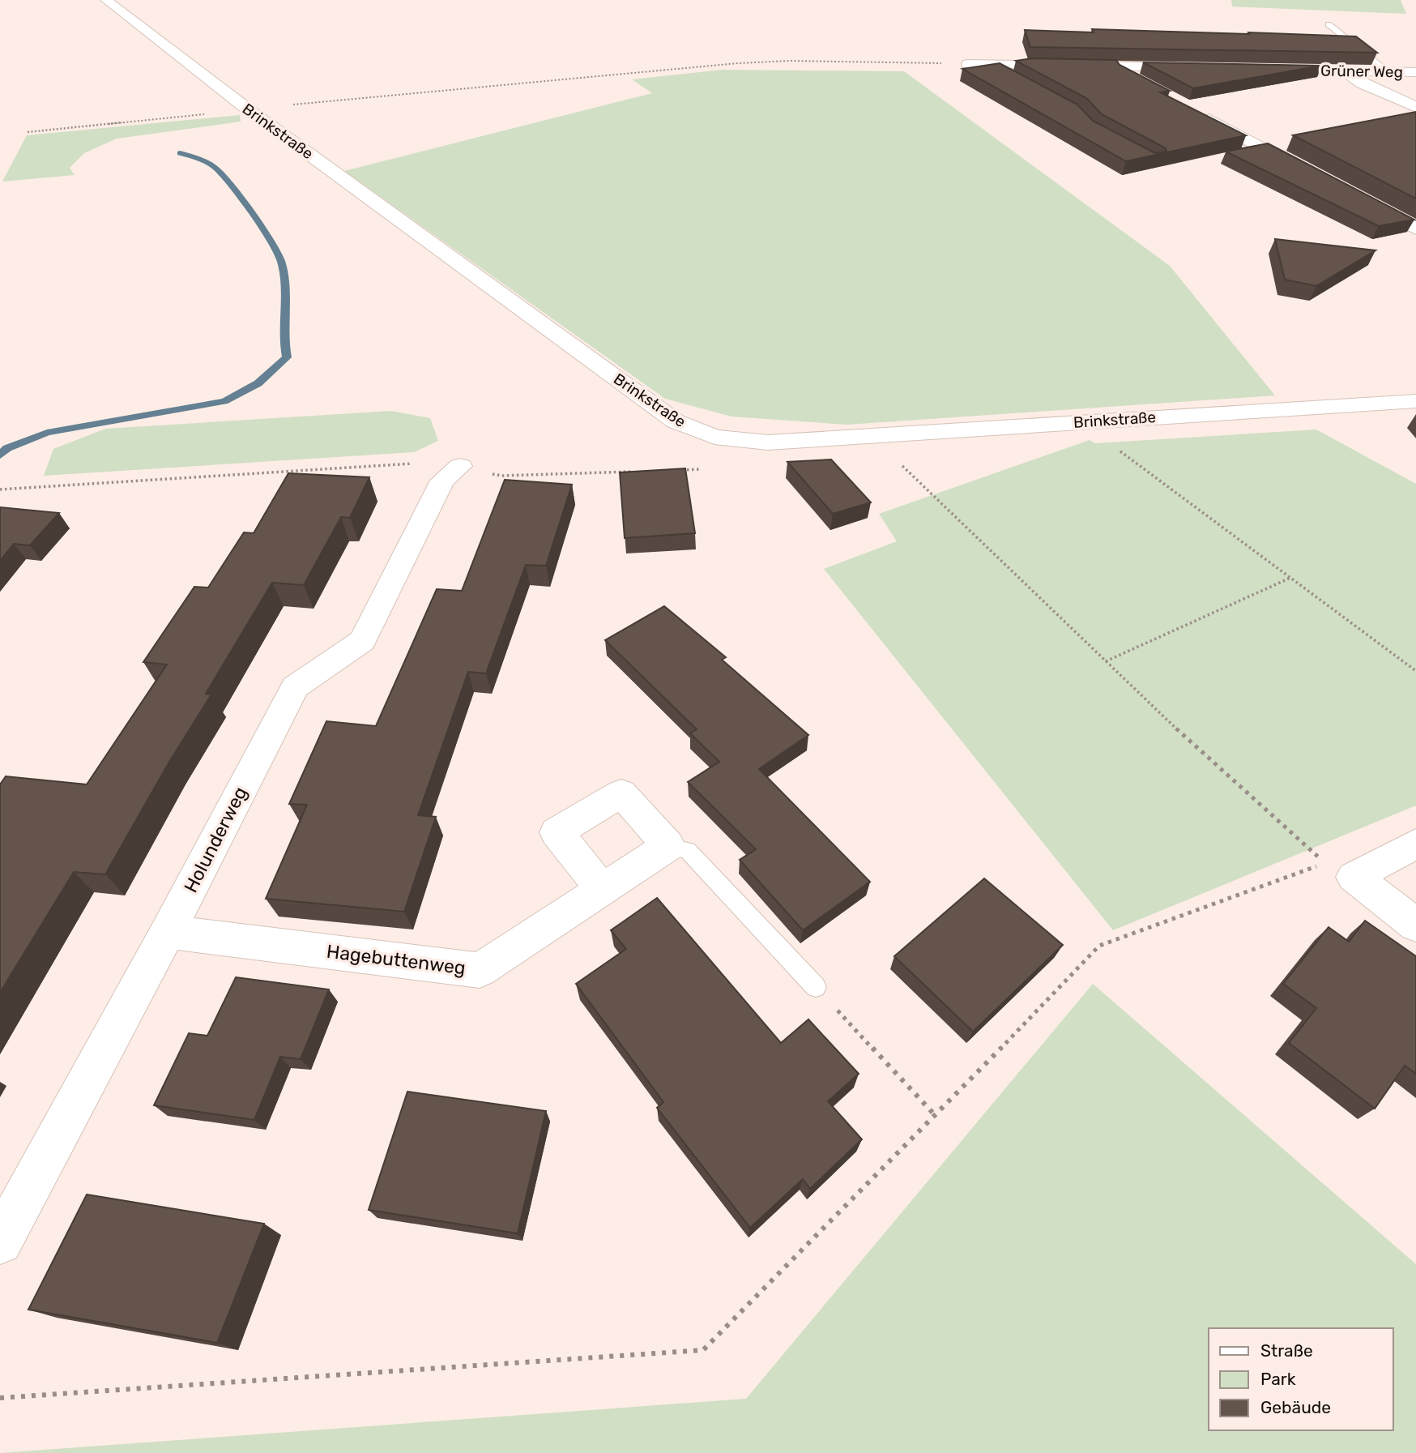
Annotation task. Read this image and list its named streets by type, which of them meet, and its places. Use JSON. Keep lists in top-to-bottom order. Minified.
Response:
{"streets":{"street":["Grüner Weg","Brinkstraße","Holunderweg","Hagebuttenweg"]},"crossings":[["Holunderweg","Hagebuttenweg"]],"legend":["Straße","Park","Gebäude"]}
